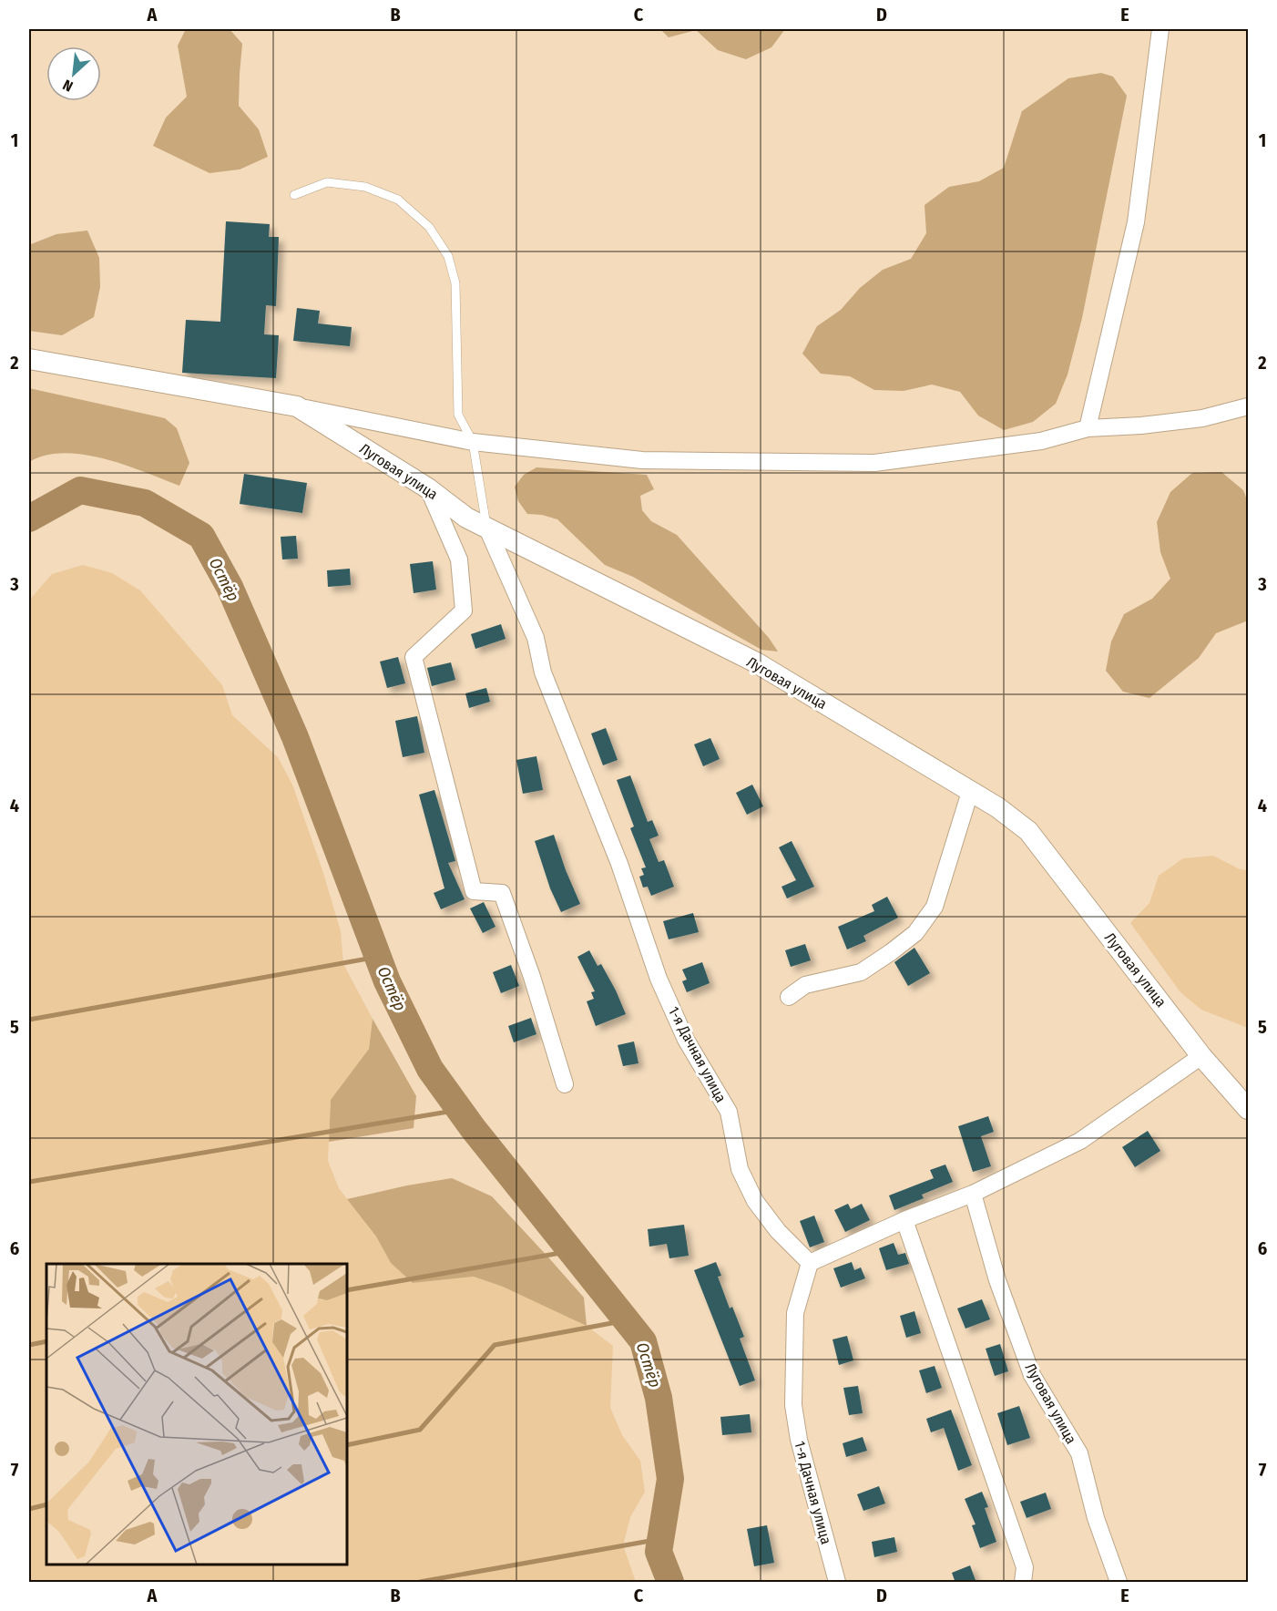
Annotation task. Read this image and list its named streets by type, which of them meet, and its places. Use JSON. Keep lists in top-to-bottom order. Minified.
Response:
{"streets":{"street":["Луговая улица","1-я Дачная улица"]},"crossings":[["Луговая улица","1-я Дачная улица"]],"water":["Остёр"],"north":"bottom left","grid":{"columns":["A","B","C","D","E"],"rows":["1","2","3","4","5","6","7"]}}
